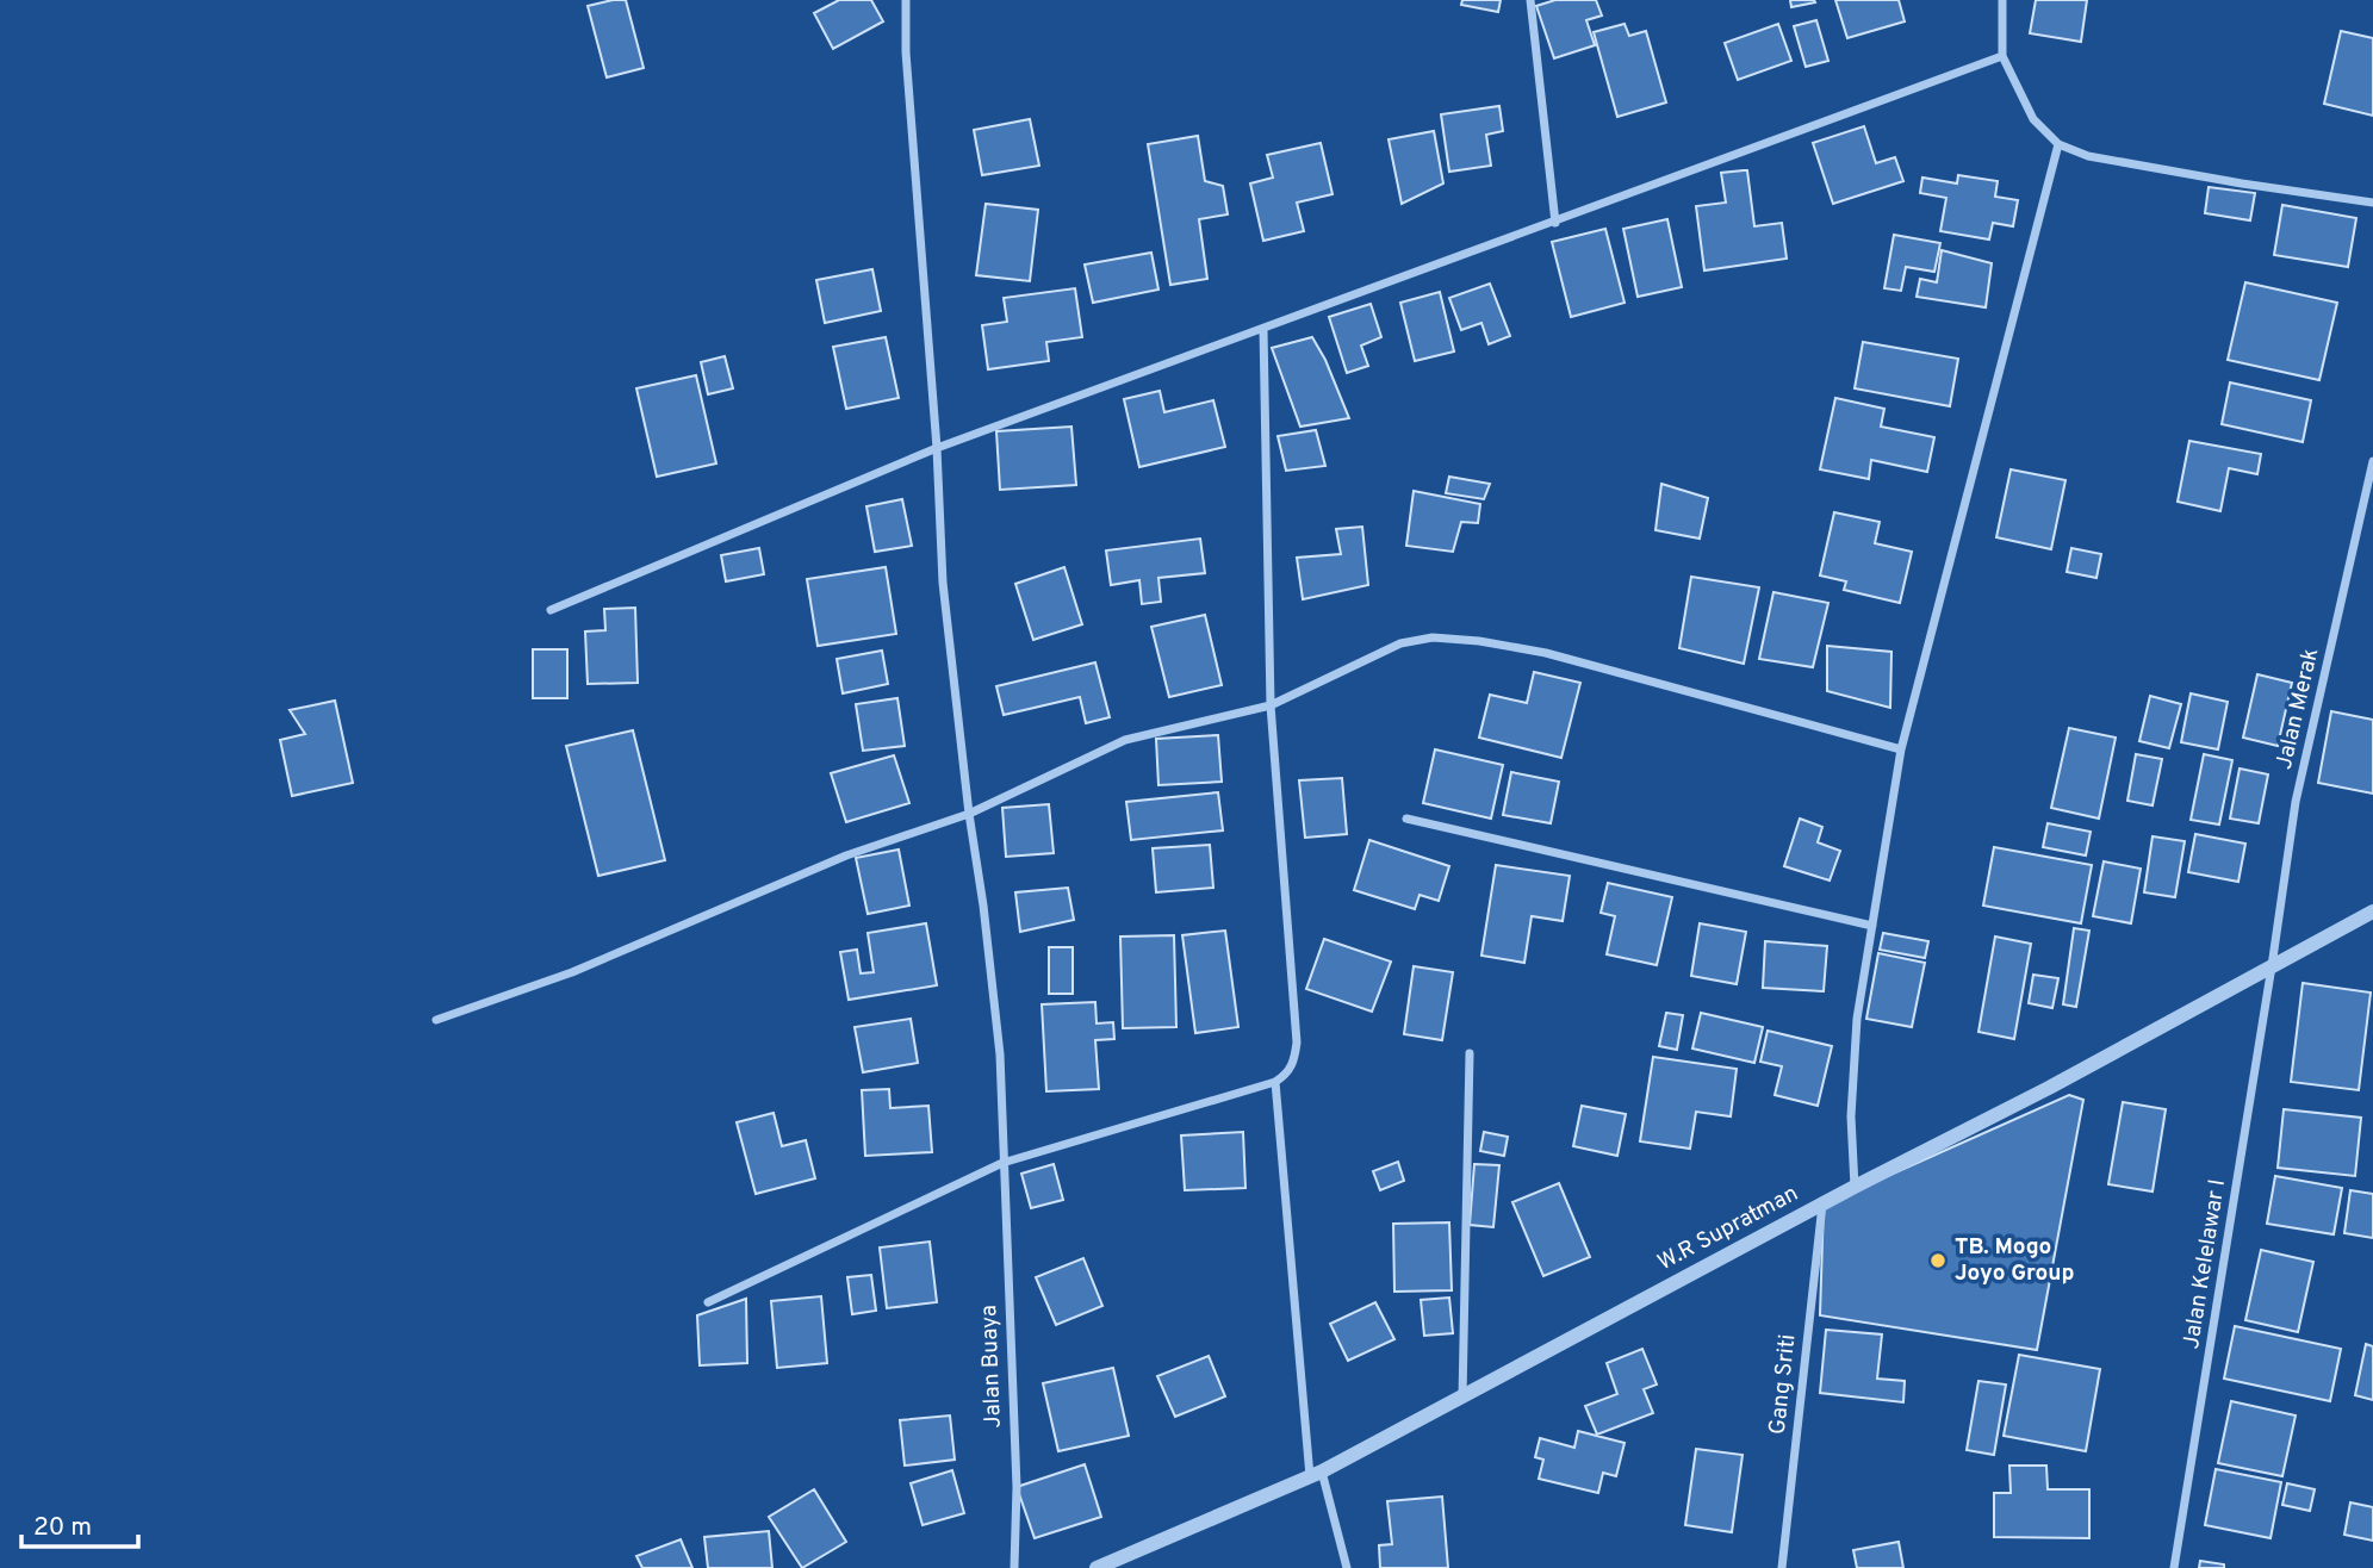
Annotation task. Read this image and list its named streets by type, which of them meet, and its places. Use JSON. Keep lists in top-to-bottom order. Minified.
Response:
{"streets":{"street":["Jalan Merak","W.R Supratman","Jalan Kelelawar I","Jalan Buaya","Gang Sriti"]},"crossings":[["Jalan Merak","W.R Supratman"],["Jalan Merak","Jalan Kelelawar I"],["W.R Supratman","Jalan Kelelawar I"],["W.R Supratman","Gang Sriti"]],"places":["TB. Mogo Joyo Group"],"scale_bar":"20 m"}
